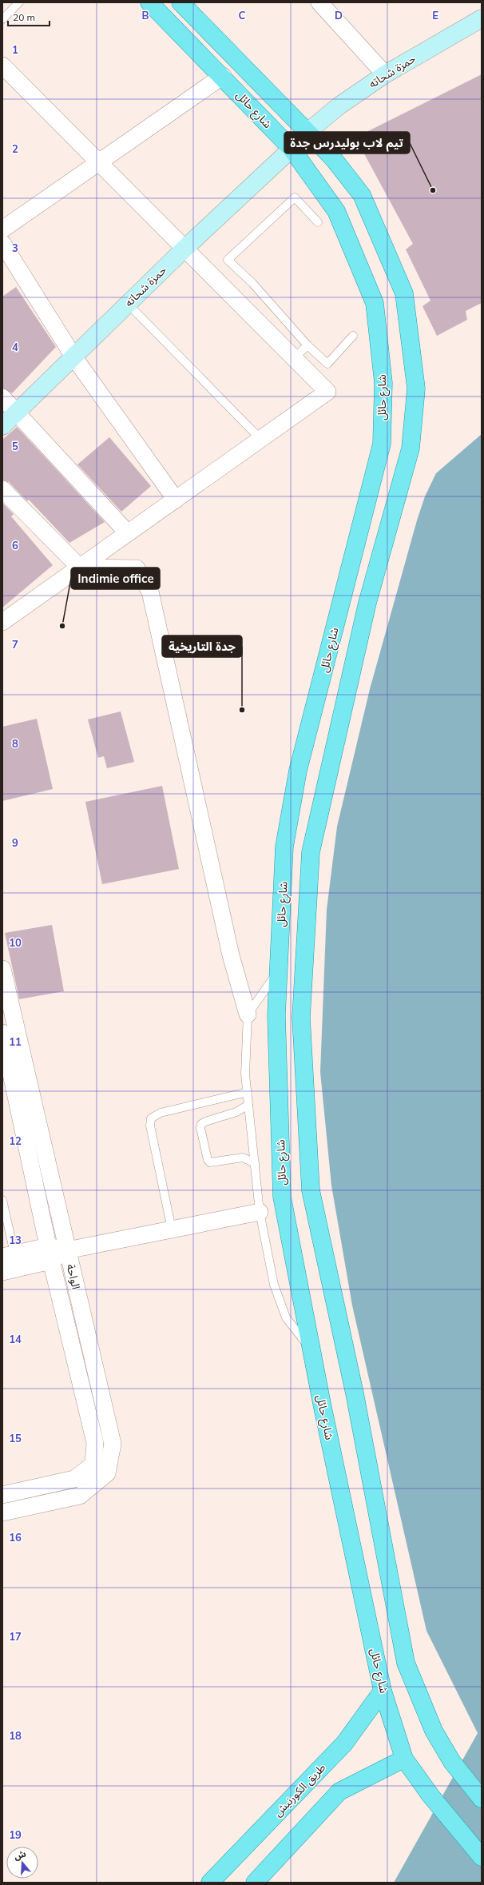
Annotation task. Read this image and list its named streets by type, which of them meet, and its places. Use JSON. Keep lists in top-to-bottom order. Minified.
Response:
{"streets":{"main road":["حمزة شحاته","شارع حائل","طريق الكورنيش"],"street":["الواحة"]},"crossings":[["حمزة شحاته","شارع حائل"],["شارع حائل","طريق الكورنيش"]],"places":["تيم لاب بوليدرس جدة","Indimie office","جدة التاريخية"],"scale_bar":"20 m","north":"top","grid":{"columns":["B","C","D","E"],"rows":["1","2","3","4","5","6","7","8","9","10","11","12","13","14","15","16","17","18","19"]}}
